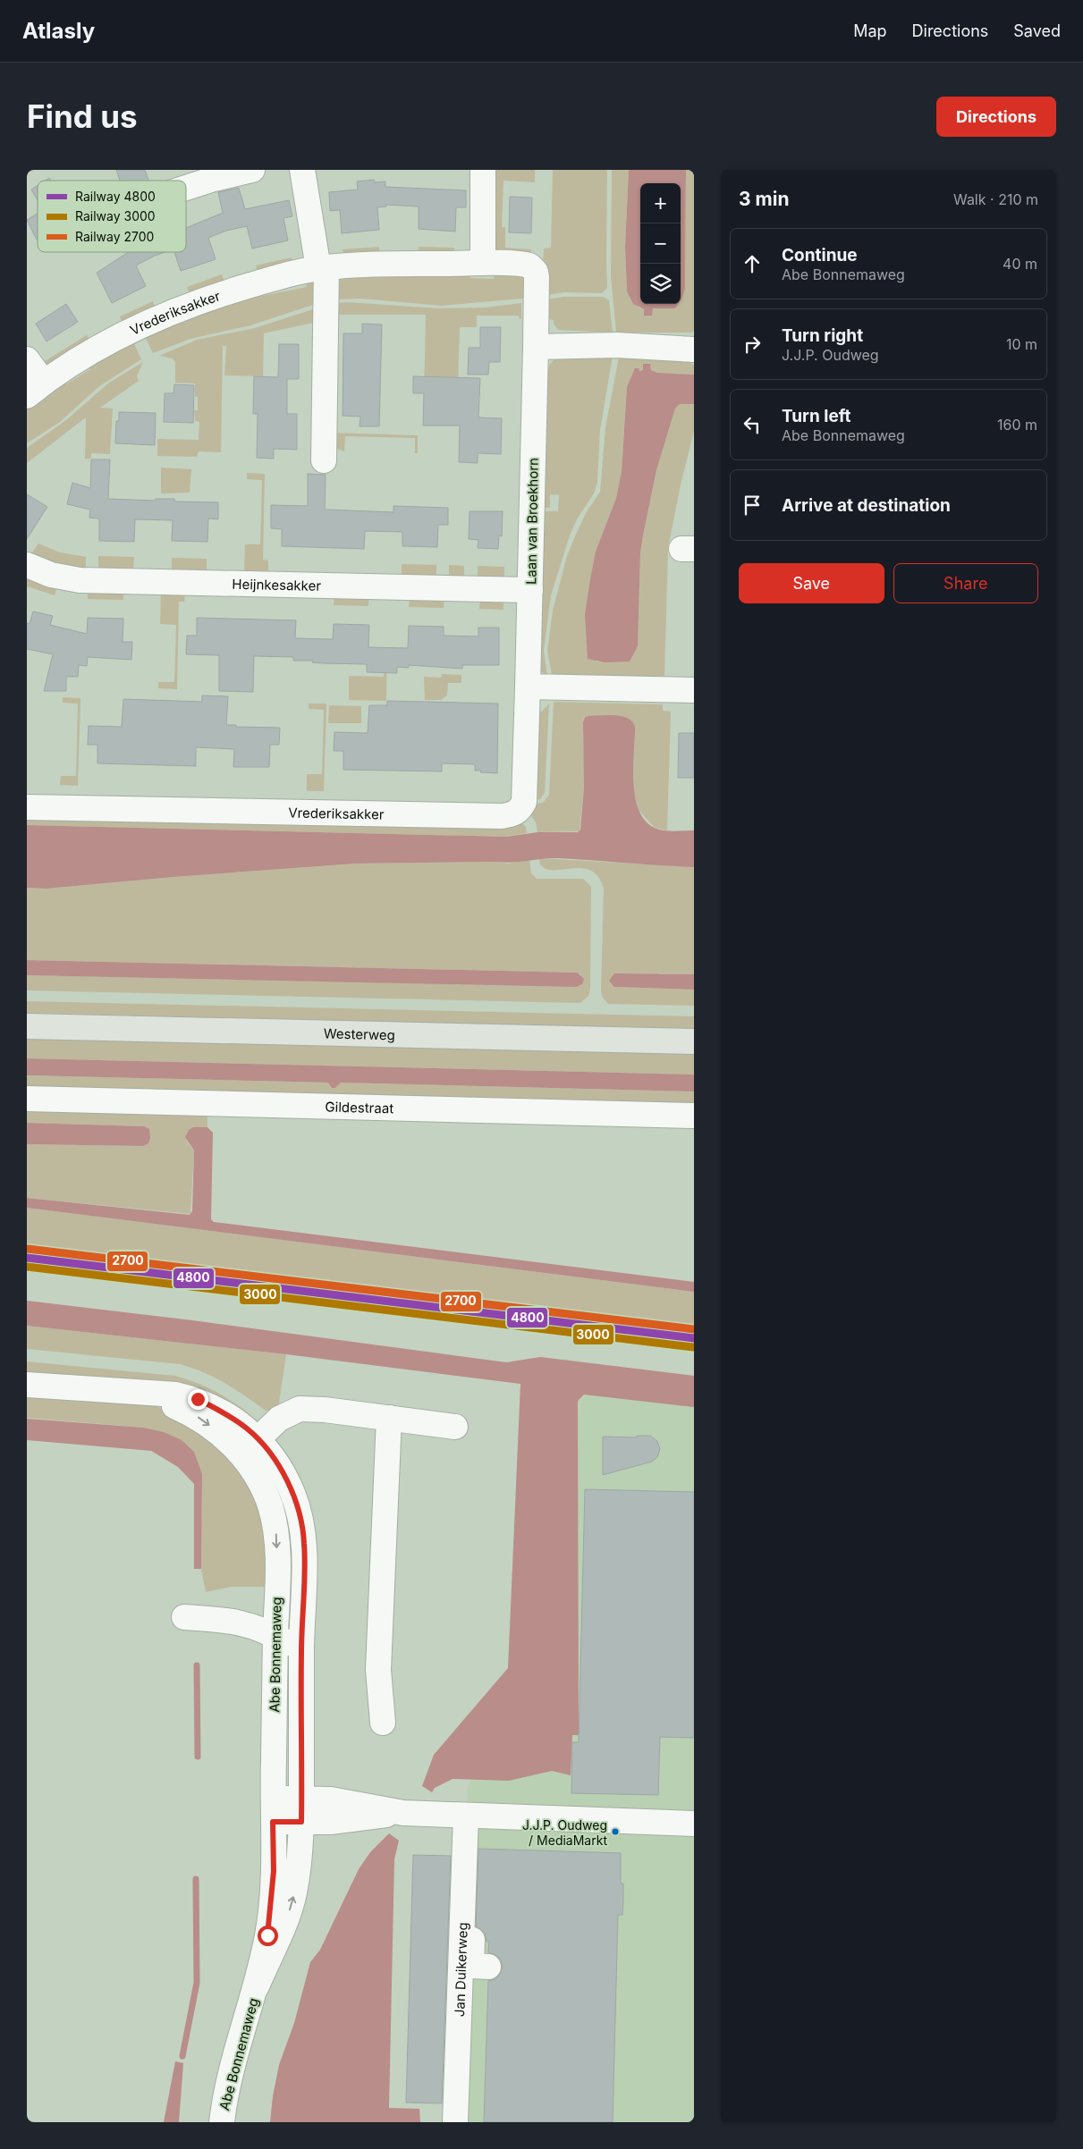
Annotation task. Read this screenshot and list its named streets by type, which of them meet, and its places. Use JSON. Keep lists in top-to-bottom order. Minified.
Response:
{"streets":{"main road":["Westerweg"],"street":["Vrederiksakker","Laan van Broekhorn","Heijnkesakker","Gildestraat","Abe Bonnemaweg","Jan Duikerweg"]},"crossings":[["Vrederiksakker","Laan van Broekhorn"],["Laan van Broekhorn","Heijnkesakker"]],"places":["J.J.P. Oudweg / MediaMarkt"],"lines":["rail line 2700","rail line 4800","rail line 3000"],"legend":["Railway 4800","Railway 3000","Railway 2700"],"page":{"header":"Atlasly","nav":["Map","Directions","Saved"],"buttons":["Directions",["Save","Share"]],"title":"Find us","heading":["3 min","Walk · 210 m"],"map_buttons":["+","−"],"list":[["Continue","Abe Bonnemaweg","40 m"],["Turn right","J.J.P. Oudweg","10 m"],["Turn left","Abe Bonnemaweg","160 m"],"Arrive at destination"]}}
